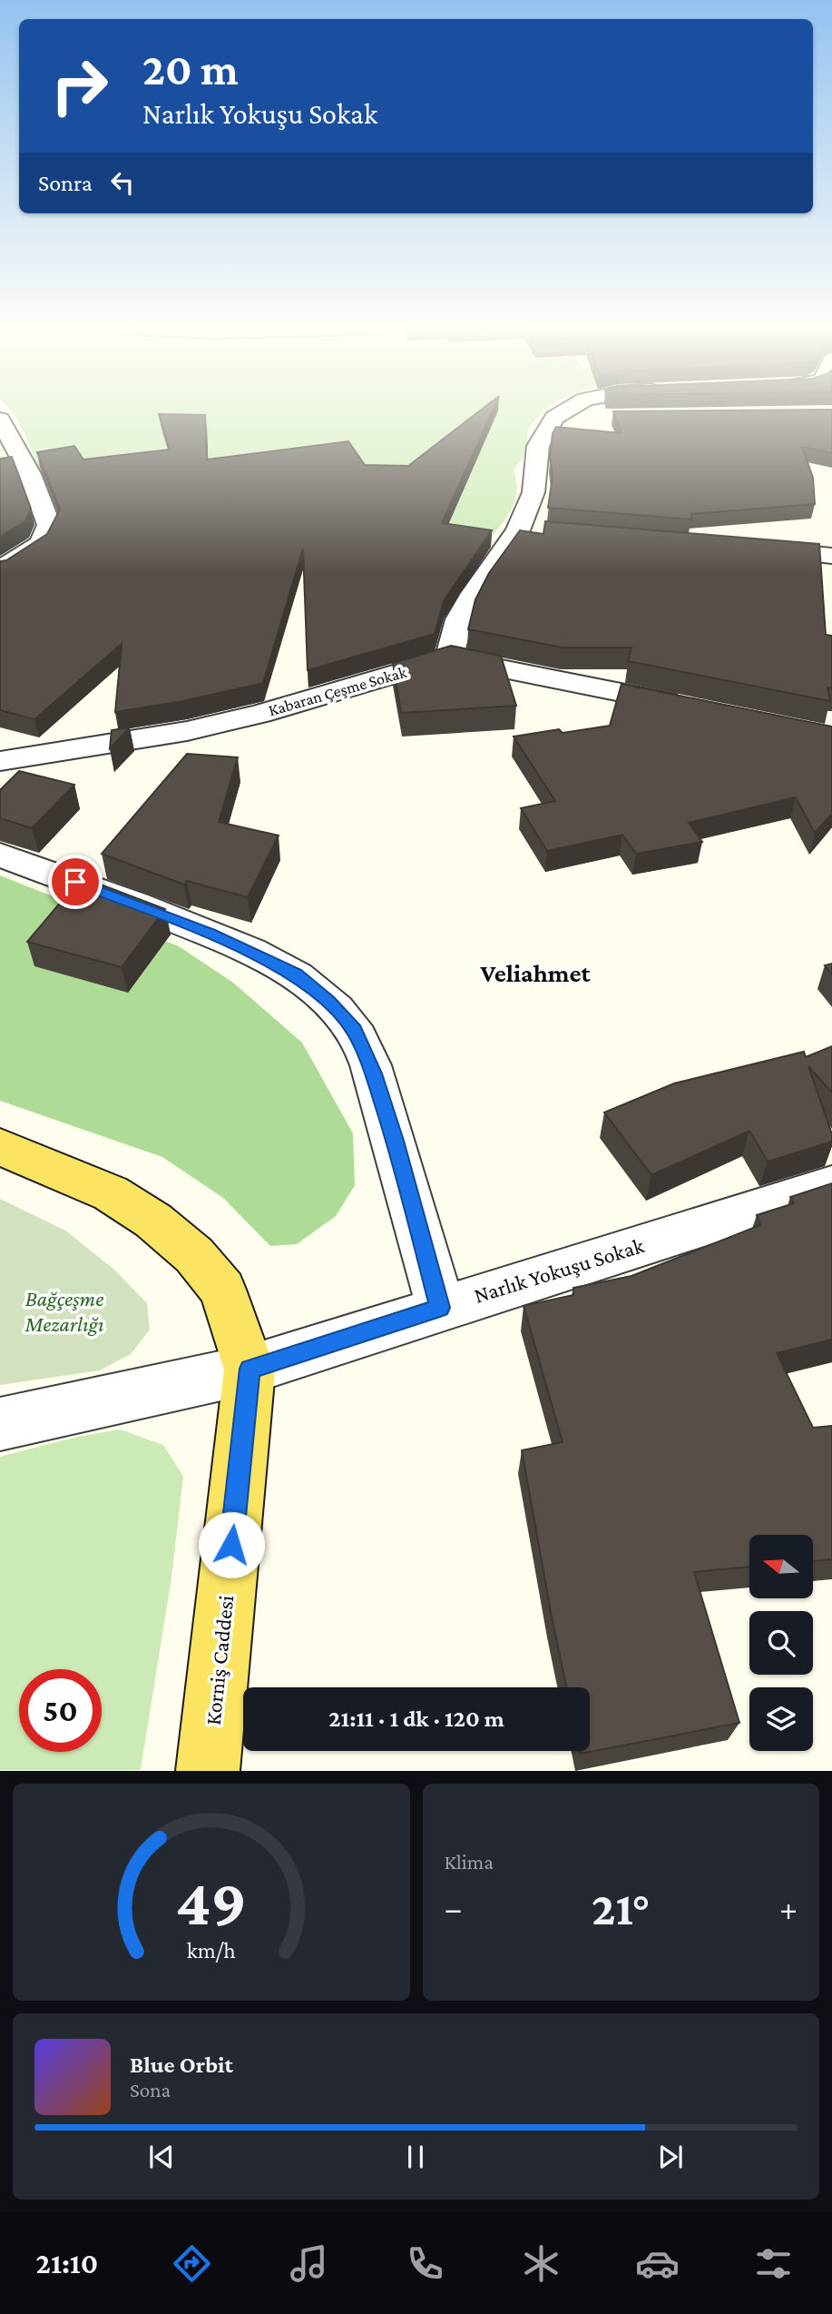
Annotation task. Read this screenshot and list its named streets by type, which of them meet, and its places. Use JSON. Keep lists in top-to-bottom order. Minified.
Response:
{"streets":{"main road":["Korniş Caddesi"],"street":["Kabaran Çeşme Sokak","Narlık Yokuşu Sokak"]},"crossings":[["Narlık Yokuşu Sokak","Korniş Caddesi"]],"districts":["Veliahmet"],"parks":["Bağçeşme Mezarlığı"],"north":"left","page":{"turn":["20 m","Narlık Yokuşu Sokak"],"then":"Sonra","limit":"50","trip":"21:11 · 1 dk · 120 m","tile":"Klima","heat":["−","21°","+"],"song":["Blue Orbit","Sona"],"tabs":"21:10","gauge":["49","km/h"]}}
